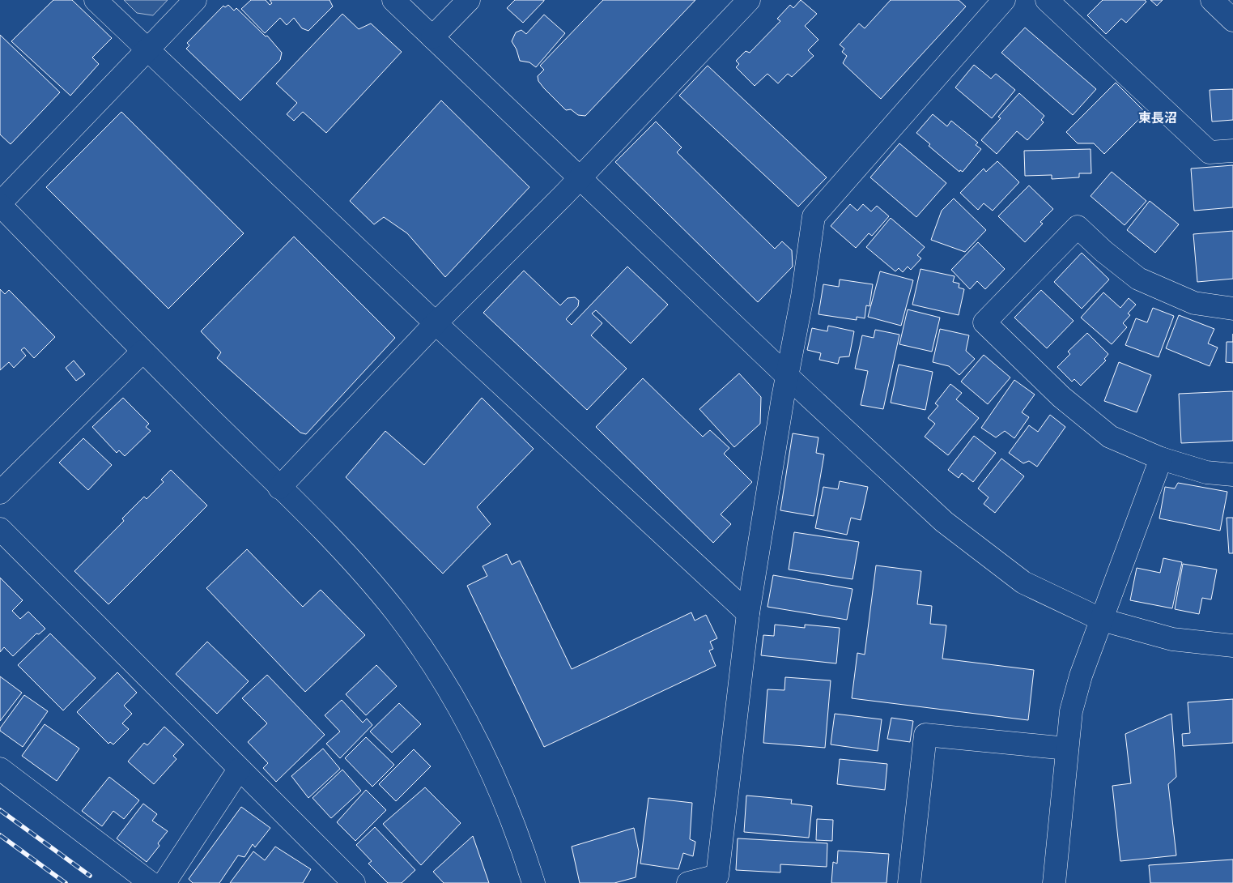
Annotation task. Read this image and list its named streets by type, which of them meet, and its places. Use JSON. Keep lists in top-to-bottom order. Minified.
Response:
{"districts":["東長沼"]}
